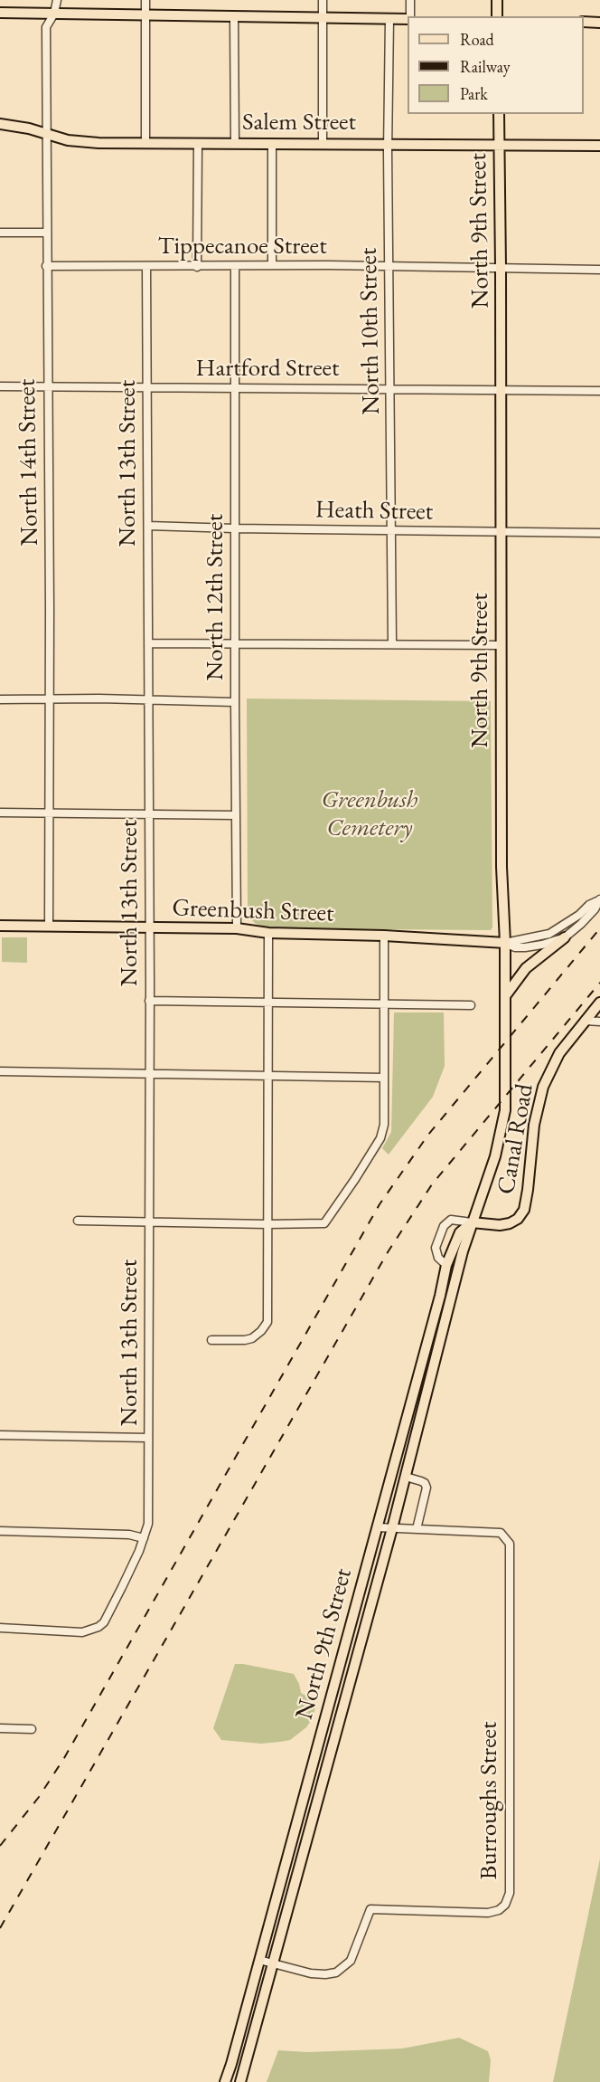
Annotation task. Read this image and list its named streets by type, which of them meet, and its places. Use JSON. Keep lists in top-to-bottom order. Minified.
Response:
{"streets":{"main road":["Salem Street","North 9th Street","Greenbush Street","Canal Road"],"street":["Tippecanoe Street","North 10th Street","Hartford Street","North 14th Street","North 13th Street","Heath Street","North 12th Street","Burroughs Street"]},"crossings":[["Salem Street","North 9th Street"],["Salem Street","North 10th Street"],["Salem Street","North 14th Street"],["North 9th Street","Tippecanoe Street"],["North 9th Street","Hartford Street"],["North 9th Street","Heath Street"],["North 9th Street","Greenbush Street"],["North 9th Street","Canal Road"],["North 9th Street","Burroughs Street"],["Tippecanoe Street","North 10th Street"],["Tippecanoe Street","North 14th Street"],["Tippecanoe Street","North 13th Street"],["Tippecanoe Street","North 12th Street"],["North 10th Street","Hartford Street"],["North 10th Street","Heath Street"],["Hartford Street","North 14th Street"],["Hartford Street","North 13th Street"],["Hartford Street","North 12th Street"],["North 14th Street","Greenbush Street"],["North 13th Street","Heath Street"],["North 13th Street","Greenbush Street"],["Heath Street","North 12th Street"],["North 12th Street","Greenbush Street"]],"parks":["Greenbush Cemetery"],"legend":["Road","Railway","Park"]}
